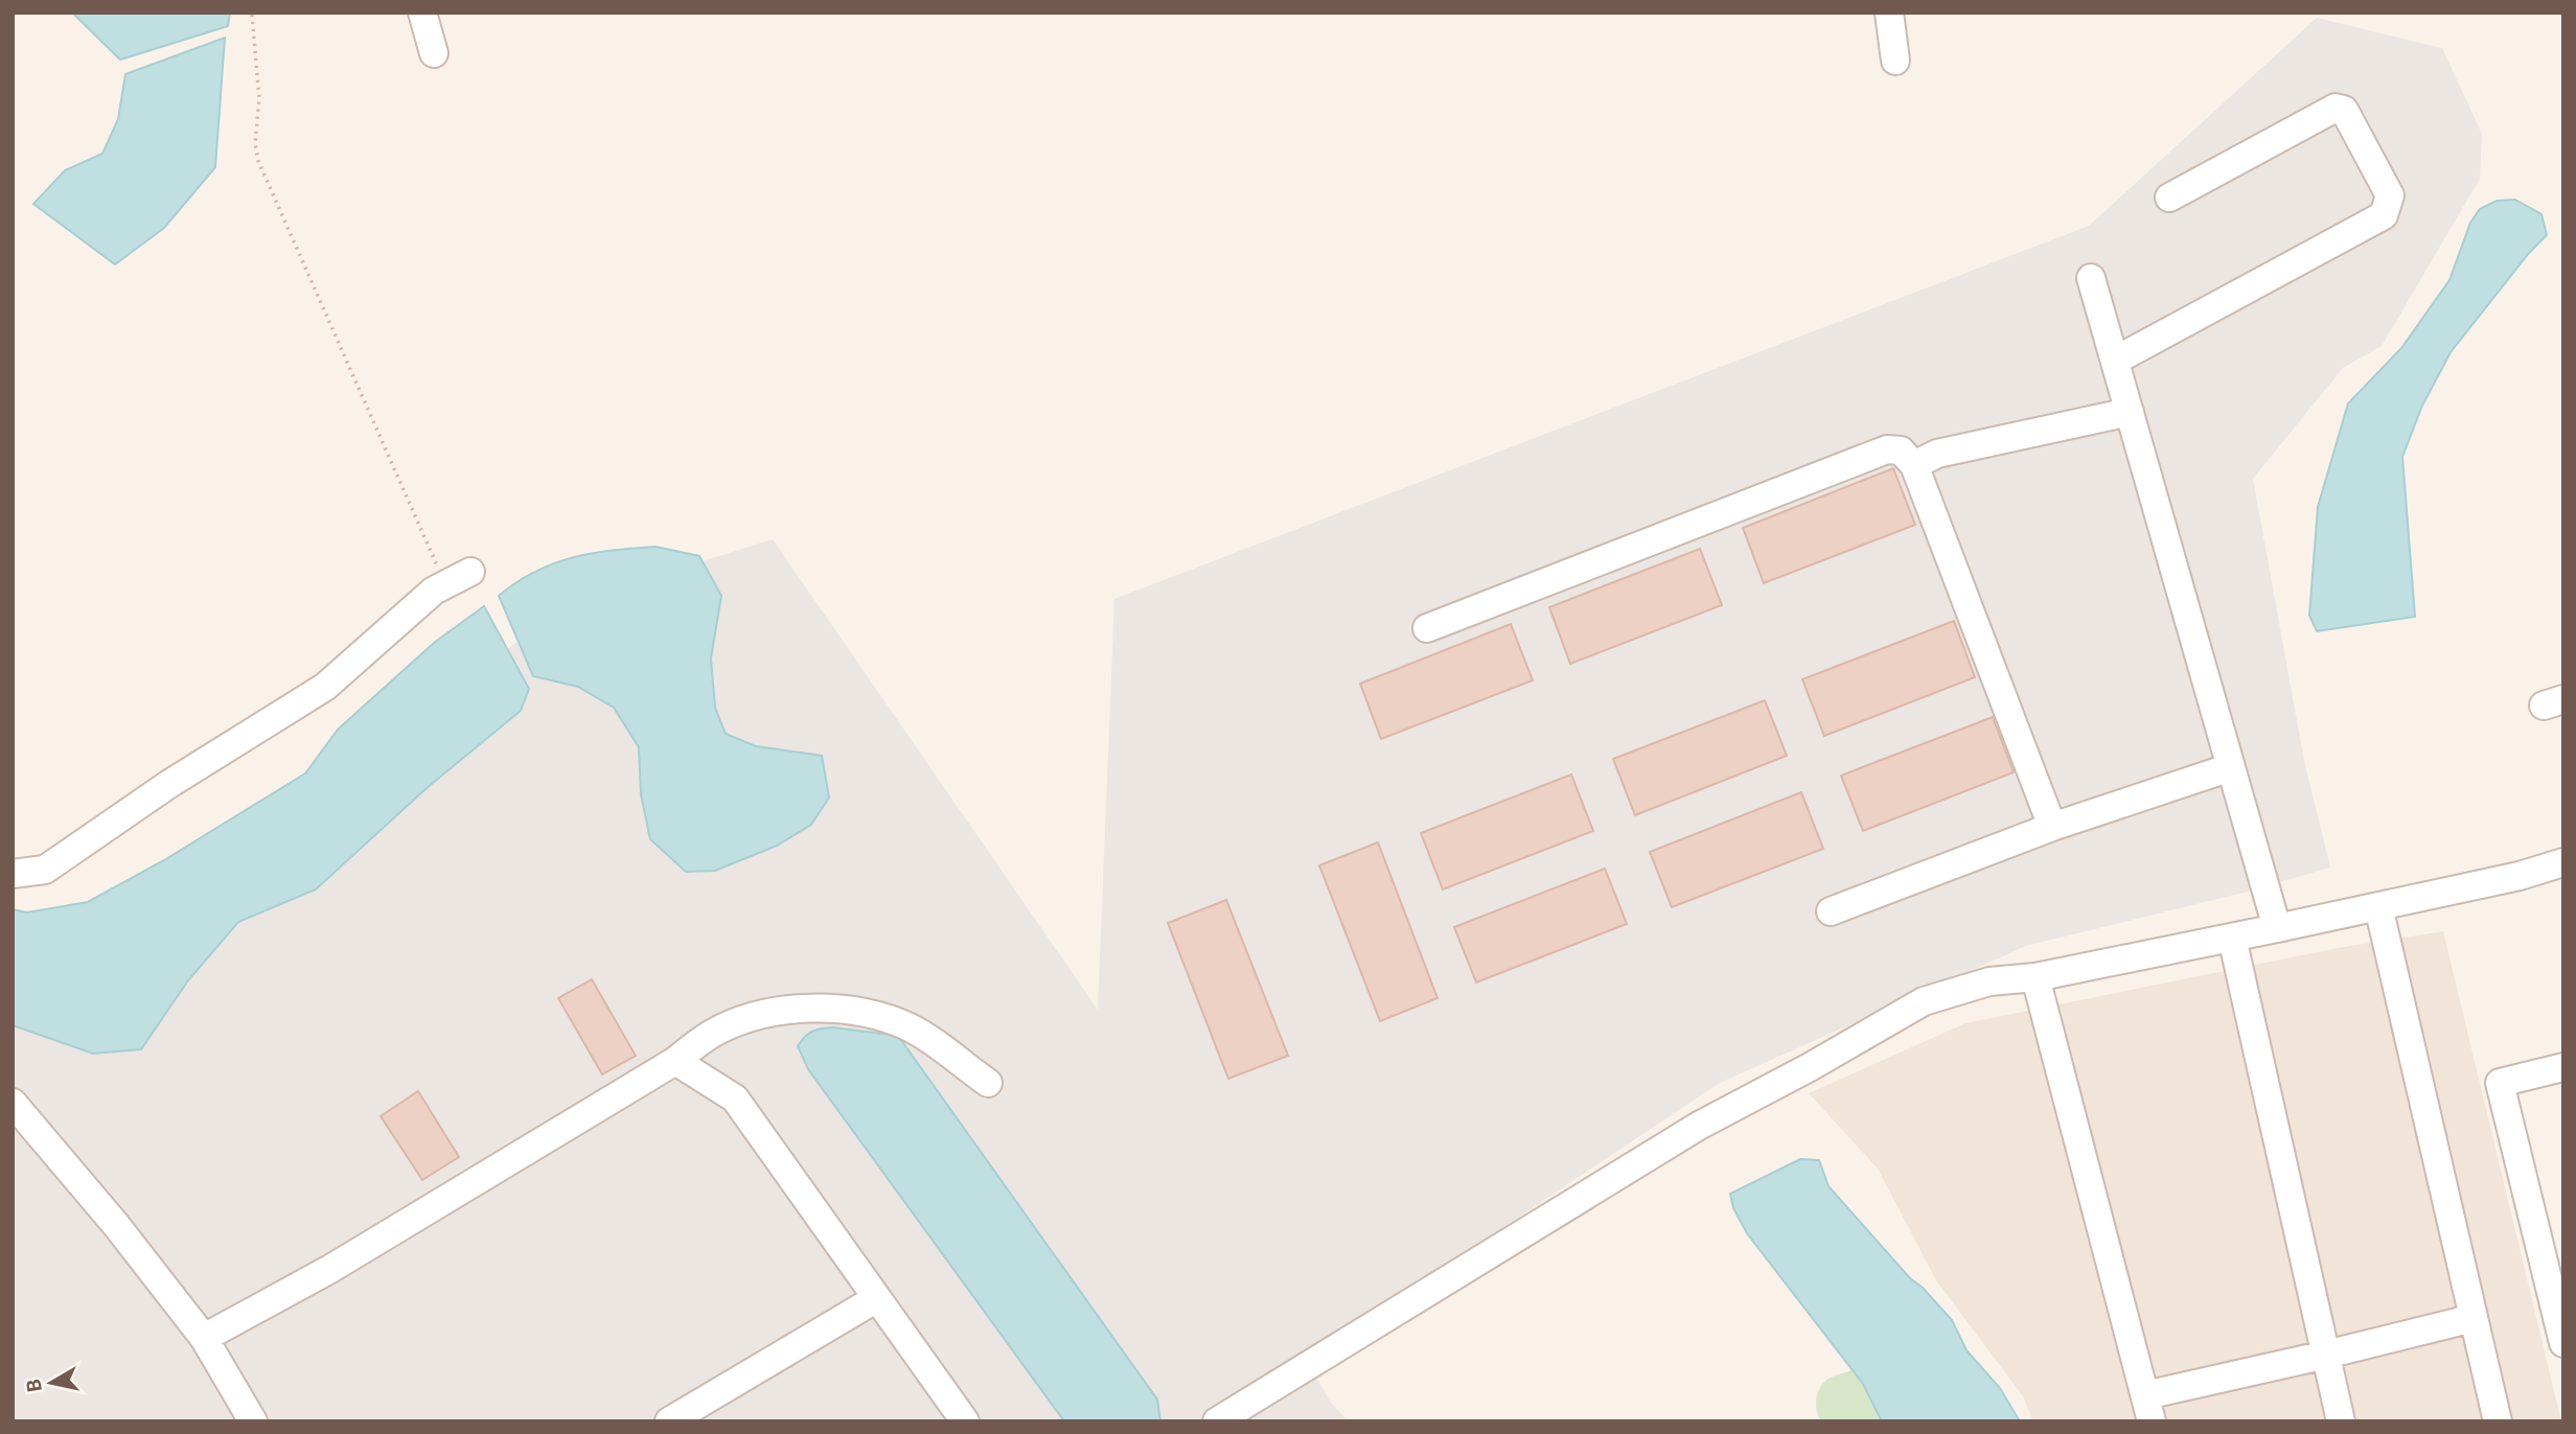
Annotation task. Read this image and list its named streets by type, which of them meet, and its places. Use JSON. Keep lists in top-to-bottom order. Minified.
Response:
{"north":"left"}
